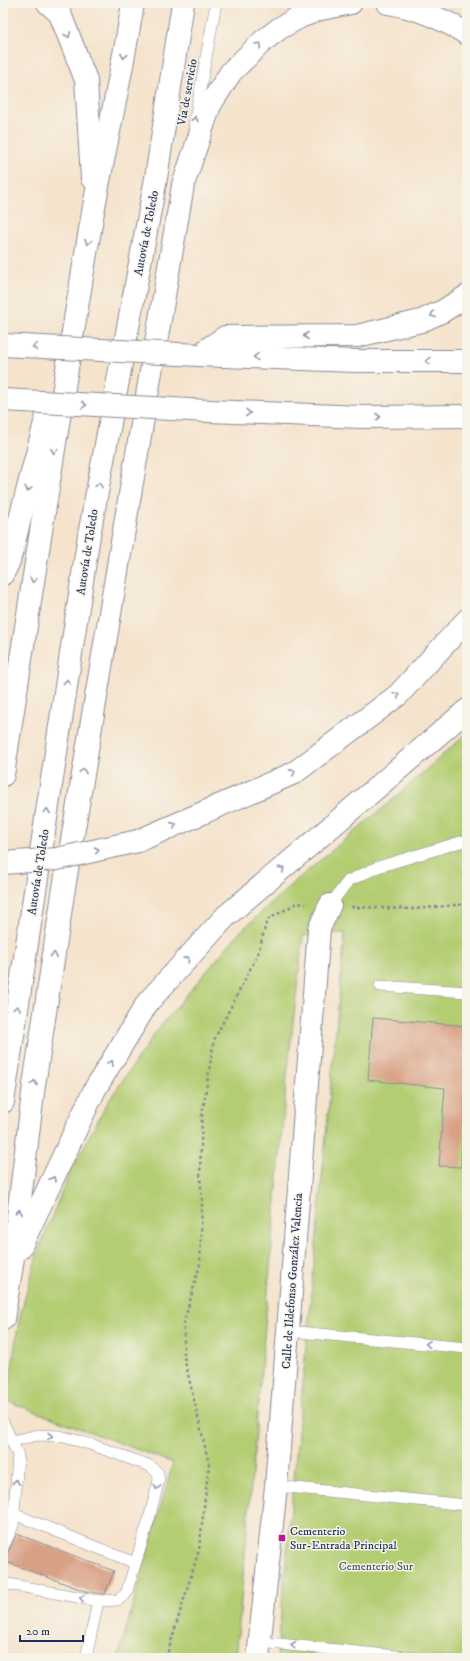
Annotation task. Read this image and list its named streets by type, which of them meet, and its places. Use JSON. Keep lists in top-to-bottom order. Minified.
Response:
{"streets":{"main road":["Autovía de Toledo","Calle de Ildefonso González Valencia"],"lane":["Vía de servicio"]},"one_way":["Vía de servicio"],"parks":["Cementerio Sur"],"places":{"transit":["Cementerio Sur-Entrada Principal"]},"scale_bar":"20 m"}
